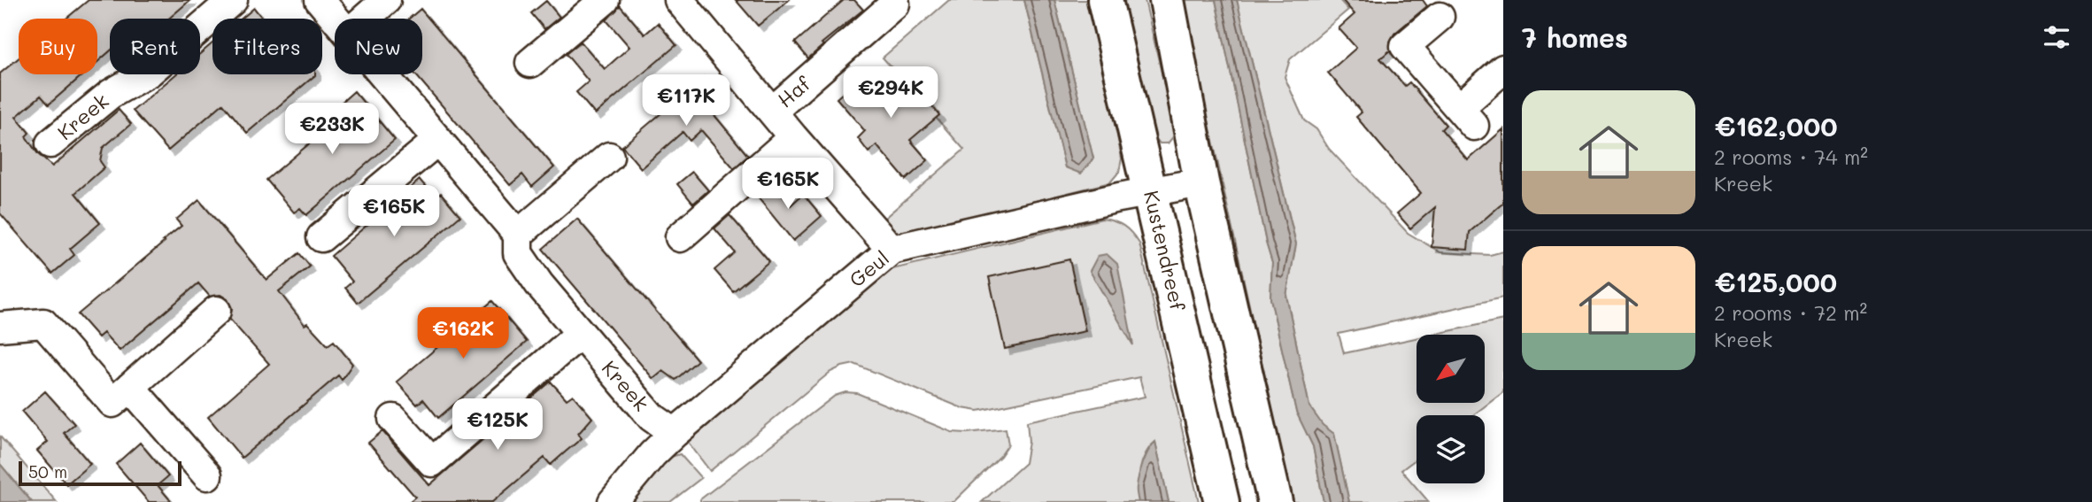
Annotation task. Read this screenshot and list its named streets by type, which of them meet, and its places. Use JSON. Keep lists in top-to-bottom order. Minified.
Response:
{"streets":{"main road":["Kustendreef"],"street":["Haf","Kreek","Geul"]},"crossings":[["Haf","Geul"],["Kreek","Geul"],["Kustendreef","Geul"]],"scale_bar":"50 m","north":"bottom left","page":{"heading":"7 homes","chip":["Buy","Rent","Filters","New"],"price":["€294K","€117K","€233K","€165K","€165K","€162K","€125K"],"list":[{"name":"€162,000","note":"2 rooms · 74 m² · Kreek"},{"name":"€125,000","note":"2 rooms · 72 m² · Kreek"}],"scale":"50 m"}}
